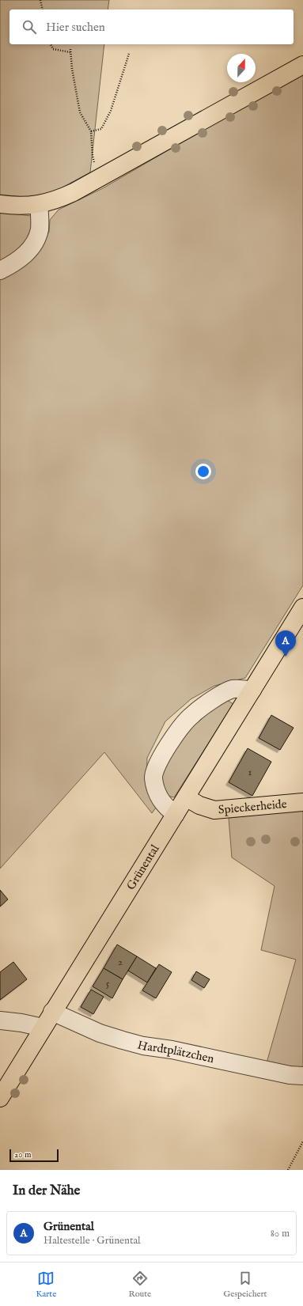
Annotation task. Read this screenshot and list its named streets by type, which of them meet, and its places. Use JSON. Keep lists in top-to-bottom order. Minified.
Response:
{"streets":{"main road":["Spieckerheide","Grünental"],"street":["Hardtplätzchen"]},"crossings":[["Spieckerheide","Grünental"],["Grünental","Hardtplätzchen"]],"house_numbers":["1","2","5"],"scale_bar":"20 m","north":"top","page":{"search":"Hier suchen","pins":"A","scale":"20 m","heading":"In der Nähe","list":[{"mark":"A","name":"Grünental","note":"Haltestelle · Grünental","value":"80 m"}],"nav":["Karte","Route","Gespeichert"]}}
